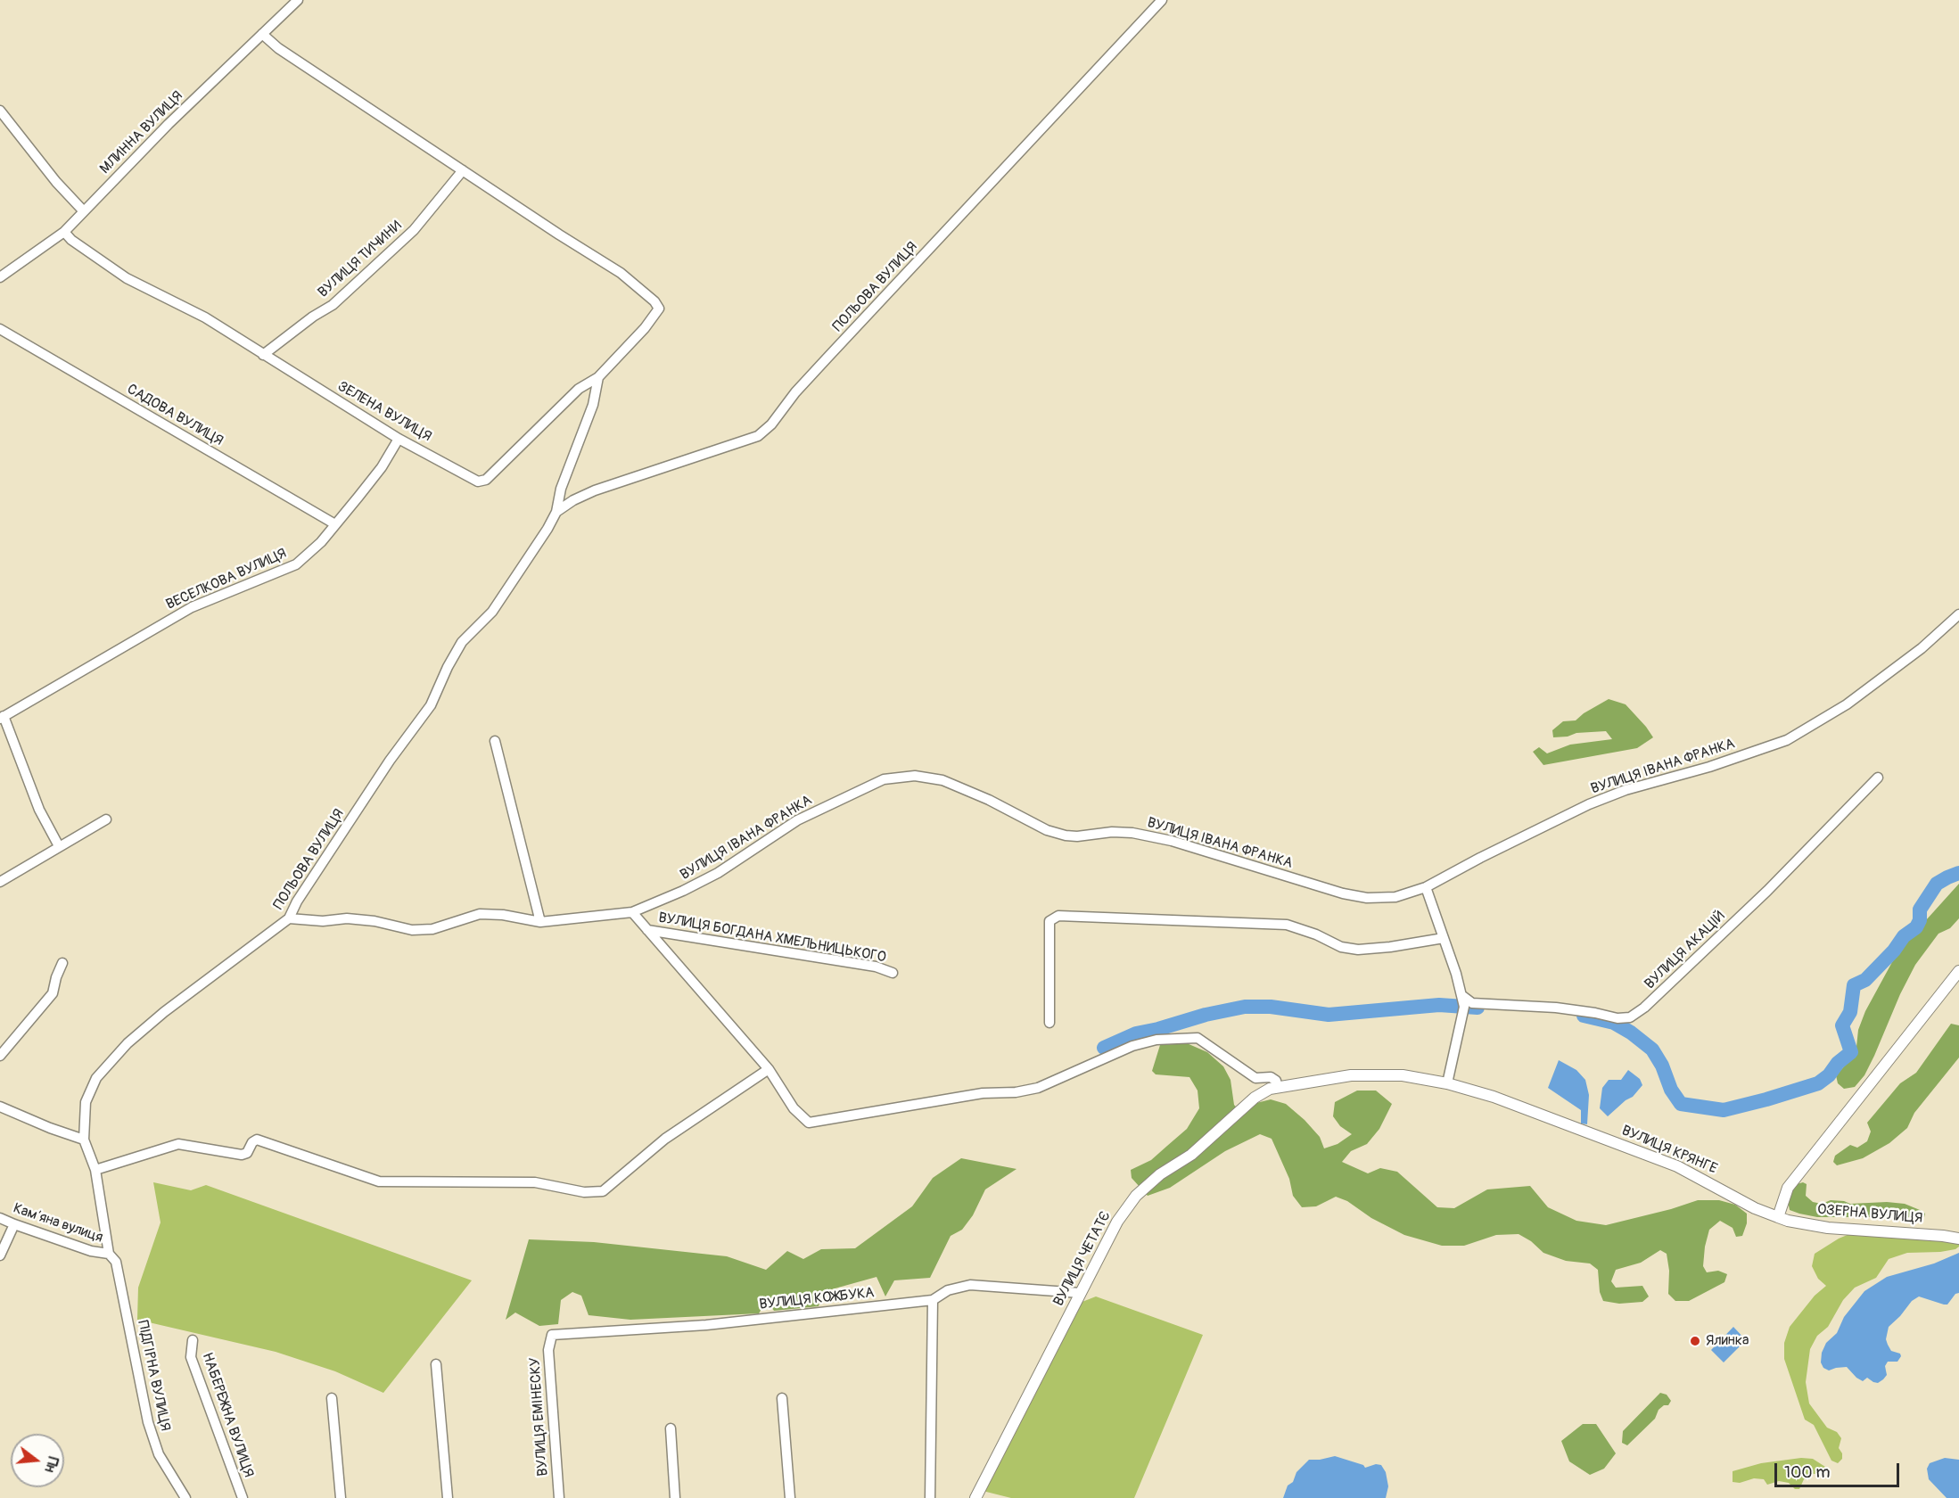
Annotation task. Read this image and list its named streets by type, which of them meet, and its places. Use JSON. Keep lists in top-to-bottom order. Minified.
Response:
{"streets":{"street":["МЛИННА ВУЛИЦЯ","ВУЛИЦЯ ТИЧИНИ","ПОЛЬОВА ВУЛИЦЯ","ЗЕЛЕНА ВУЛИЦЯ","САДОВА ВУЛИЦЯ","ВЕСЕЛКОВА ВУЛИЦЯ","ВУЛИЦЯ ІВАНА ФРАНКА","ВУЛИЦЯ БОГДАНА ХМЕЛЬНИЦЬКОГО","ВУЛИЦЯ АКАЦІЙ","ВУЛИЦЯ КРЯНГЕ","ОЗЕРНА ВУЛИЦЯ","Камʼяна вулиця","ВУЛИЦЯ ЧЕТАТЄ","ВУЛИЦЯ КОЖБУКА","ПІДГІРНА ВУЛИЦЯ","НАБЕРЕЖНА ВУЛИЦЯ","ВУЛИЦЯ ЕМІНЕСКУ"]},"crossings":[["МЛИННА ВУЛИЦЯ","ЗЕЛЕНА ВУЛИЦЯ"],["ВУЛИЦЯ ТИЧИНИ","ЗЕЛЕНА ВУЛИЦЯ"],["ПОЛЬОВА ВУЛИЦЯ","ЗЕЛЕНА ВУЛИЦЯ"],["ПОЛЬОВА ВУЛИЦЯ","ВУЛИЦЯ ІВАНА ФРАНКА"],["ПОЛЬОВА ВУЛИЦЯ","Камʼяна вулиця"],["ПОЛЬОВА ВУЛИЦЯ","ПІДГІРНА ВУЛИЦЯ"],["ЗЕЛЕНА ВУЛИЦЯ","ВЕСЕЛКОВА ВУЛИЦЯ"],["САДОВА ВУЛИЦЯ","ВЕСЕЛКОВА ВУЛИЦЯ"],["ВУЛИЦЯ ІВАНА ФРАНКА","ВУЛИЦЯ БОГДАНА ХМЕЛЬНИЦЬКОГО"],["ВУЛИЦЯ БОГДАНА ХМЕЛЬНИЦЬКОГО","ВУЛИЦЯ КРЯНГЕ"],["ВУЛИЦЯ БОГДАНА ХМЕЛЬНИЦЬКОГО","ВУЛИЦЯ ЧЕТАТЄ"],["ВУЛИЦЯ КРЯНГЕ","ОЗЕРНА ВУЛИЦЯ"],["ВУЛИЦЯ КРЯНГЕ","ВУЛИЦЯ ЧЕТАТЄ"],["Камʼяна вулиця","ПІДГІРНА ВУЛИЦЯ"],["ВУЛИЦЯ ЧЕТАТЄ","ВУЛИЦЯ КОЖБУКА"],["ВУЛИЦЯ КОЖБУКА","ВУЛИЦЯ ЕМІНЕСКУ"]],"places":["Ялинка"],"scale_bar":"100 m","north":"right"}
